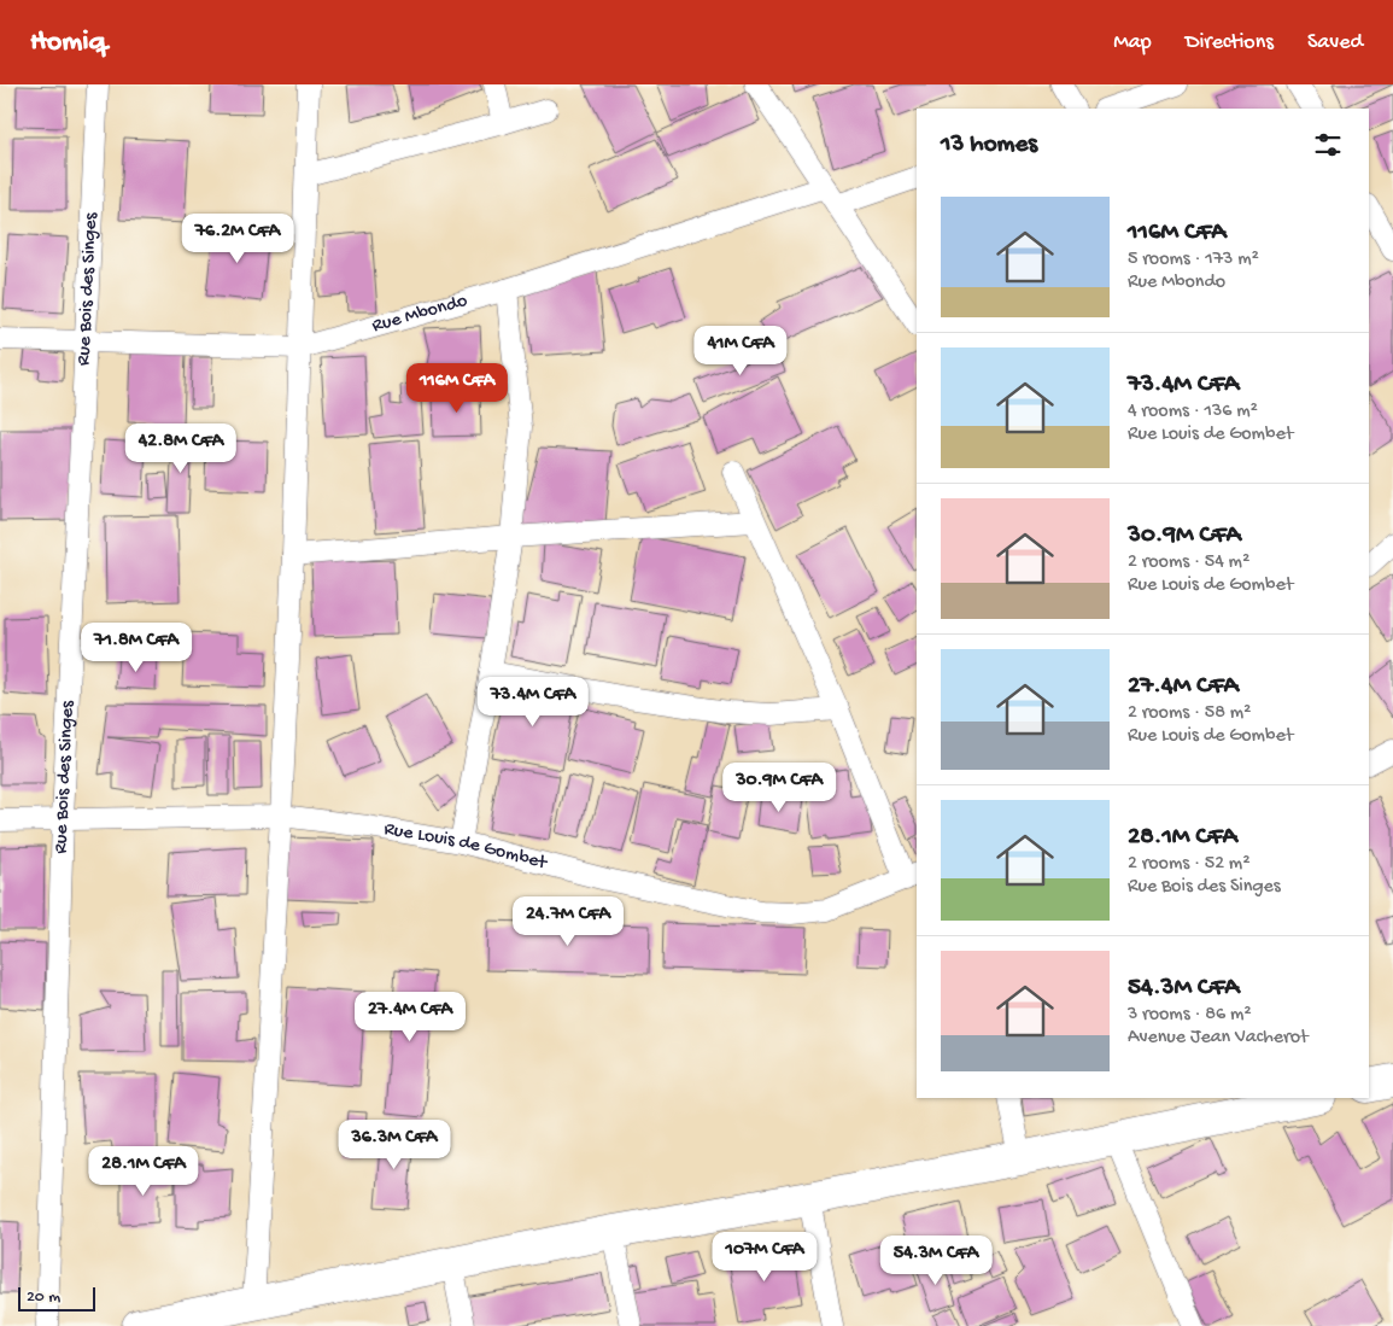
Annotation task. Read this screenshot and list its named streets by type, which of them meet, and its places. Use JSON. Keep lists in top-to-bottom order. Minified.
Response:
{"streets":{"street":["Rue Bois des Singes","Rue Mbondo","Rue Louis de Gombet"]},"crossings":[["Rue Bois des Singes","Rue Mbondo"],["Rue Bois des Singes","Rue Louis de Gombet"]],"scale_bar":"20 m","page":{"header":"Homiq","nav":["Map","Directions","Saved"],"heading":"13 homes","list":[{"name":"116M CFA","note":"5 rooms · 173 m² · Rue Mbondo"},{"name":"73.4M CFA","note":"4 rooms · 136 m² · Rue Louis de Gombet"},{"name":"30.9M CFA","note":"2 rooms · 54 m² · Rue Louis de Gombet"},{"name":"27.4M CFA","note":"2 rooms · 58 m² · Rue Louis de Gombet"},{"name":"28.1M CFA","note":"2 rooms · 52 m² · Rue Bois des Singes"},{"name":"54.3M CFA","note":"3 rooms · 86 m² · Avenue Jean Vacherot"}],"price":["76.2M CFA","41M CFA","116M CFA","42.8M CFA","71.8M CFA","73.4M CFA","30.9M CFA","24.7M CFA","27.4M CFA","36.3M CFA","28.1M CFA","107M CFA","54.3M CFA"],"scale":"20 m"}}
